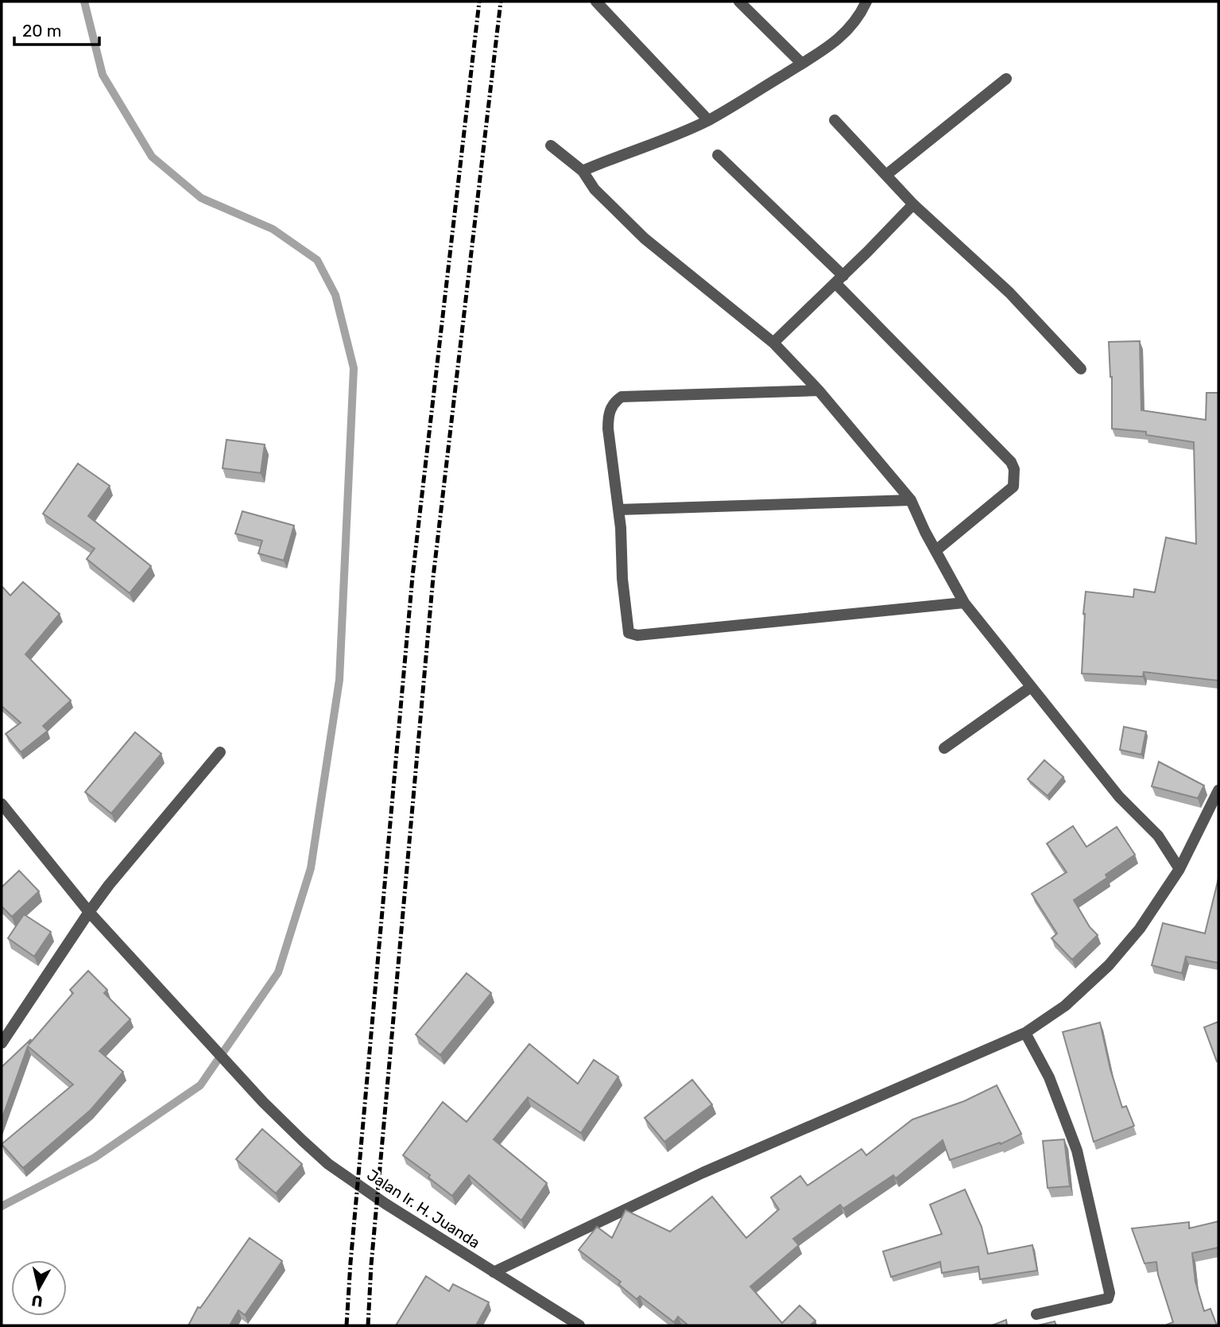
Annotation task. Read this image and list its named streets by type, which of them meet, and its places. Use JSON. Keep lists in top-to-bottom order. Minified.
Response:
{"streets":{"street":["Jalan Ir. H. Juanda"]},"scale_bar":"20 m","north":"bottom"}
